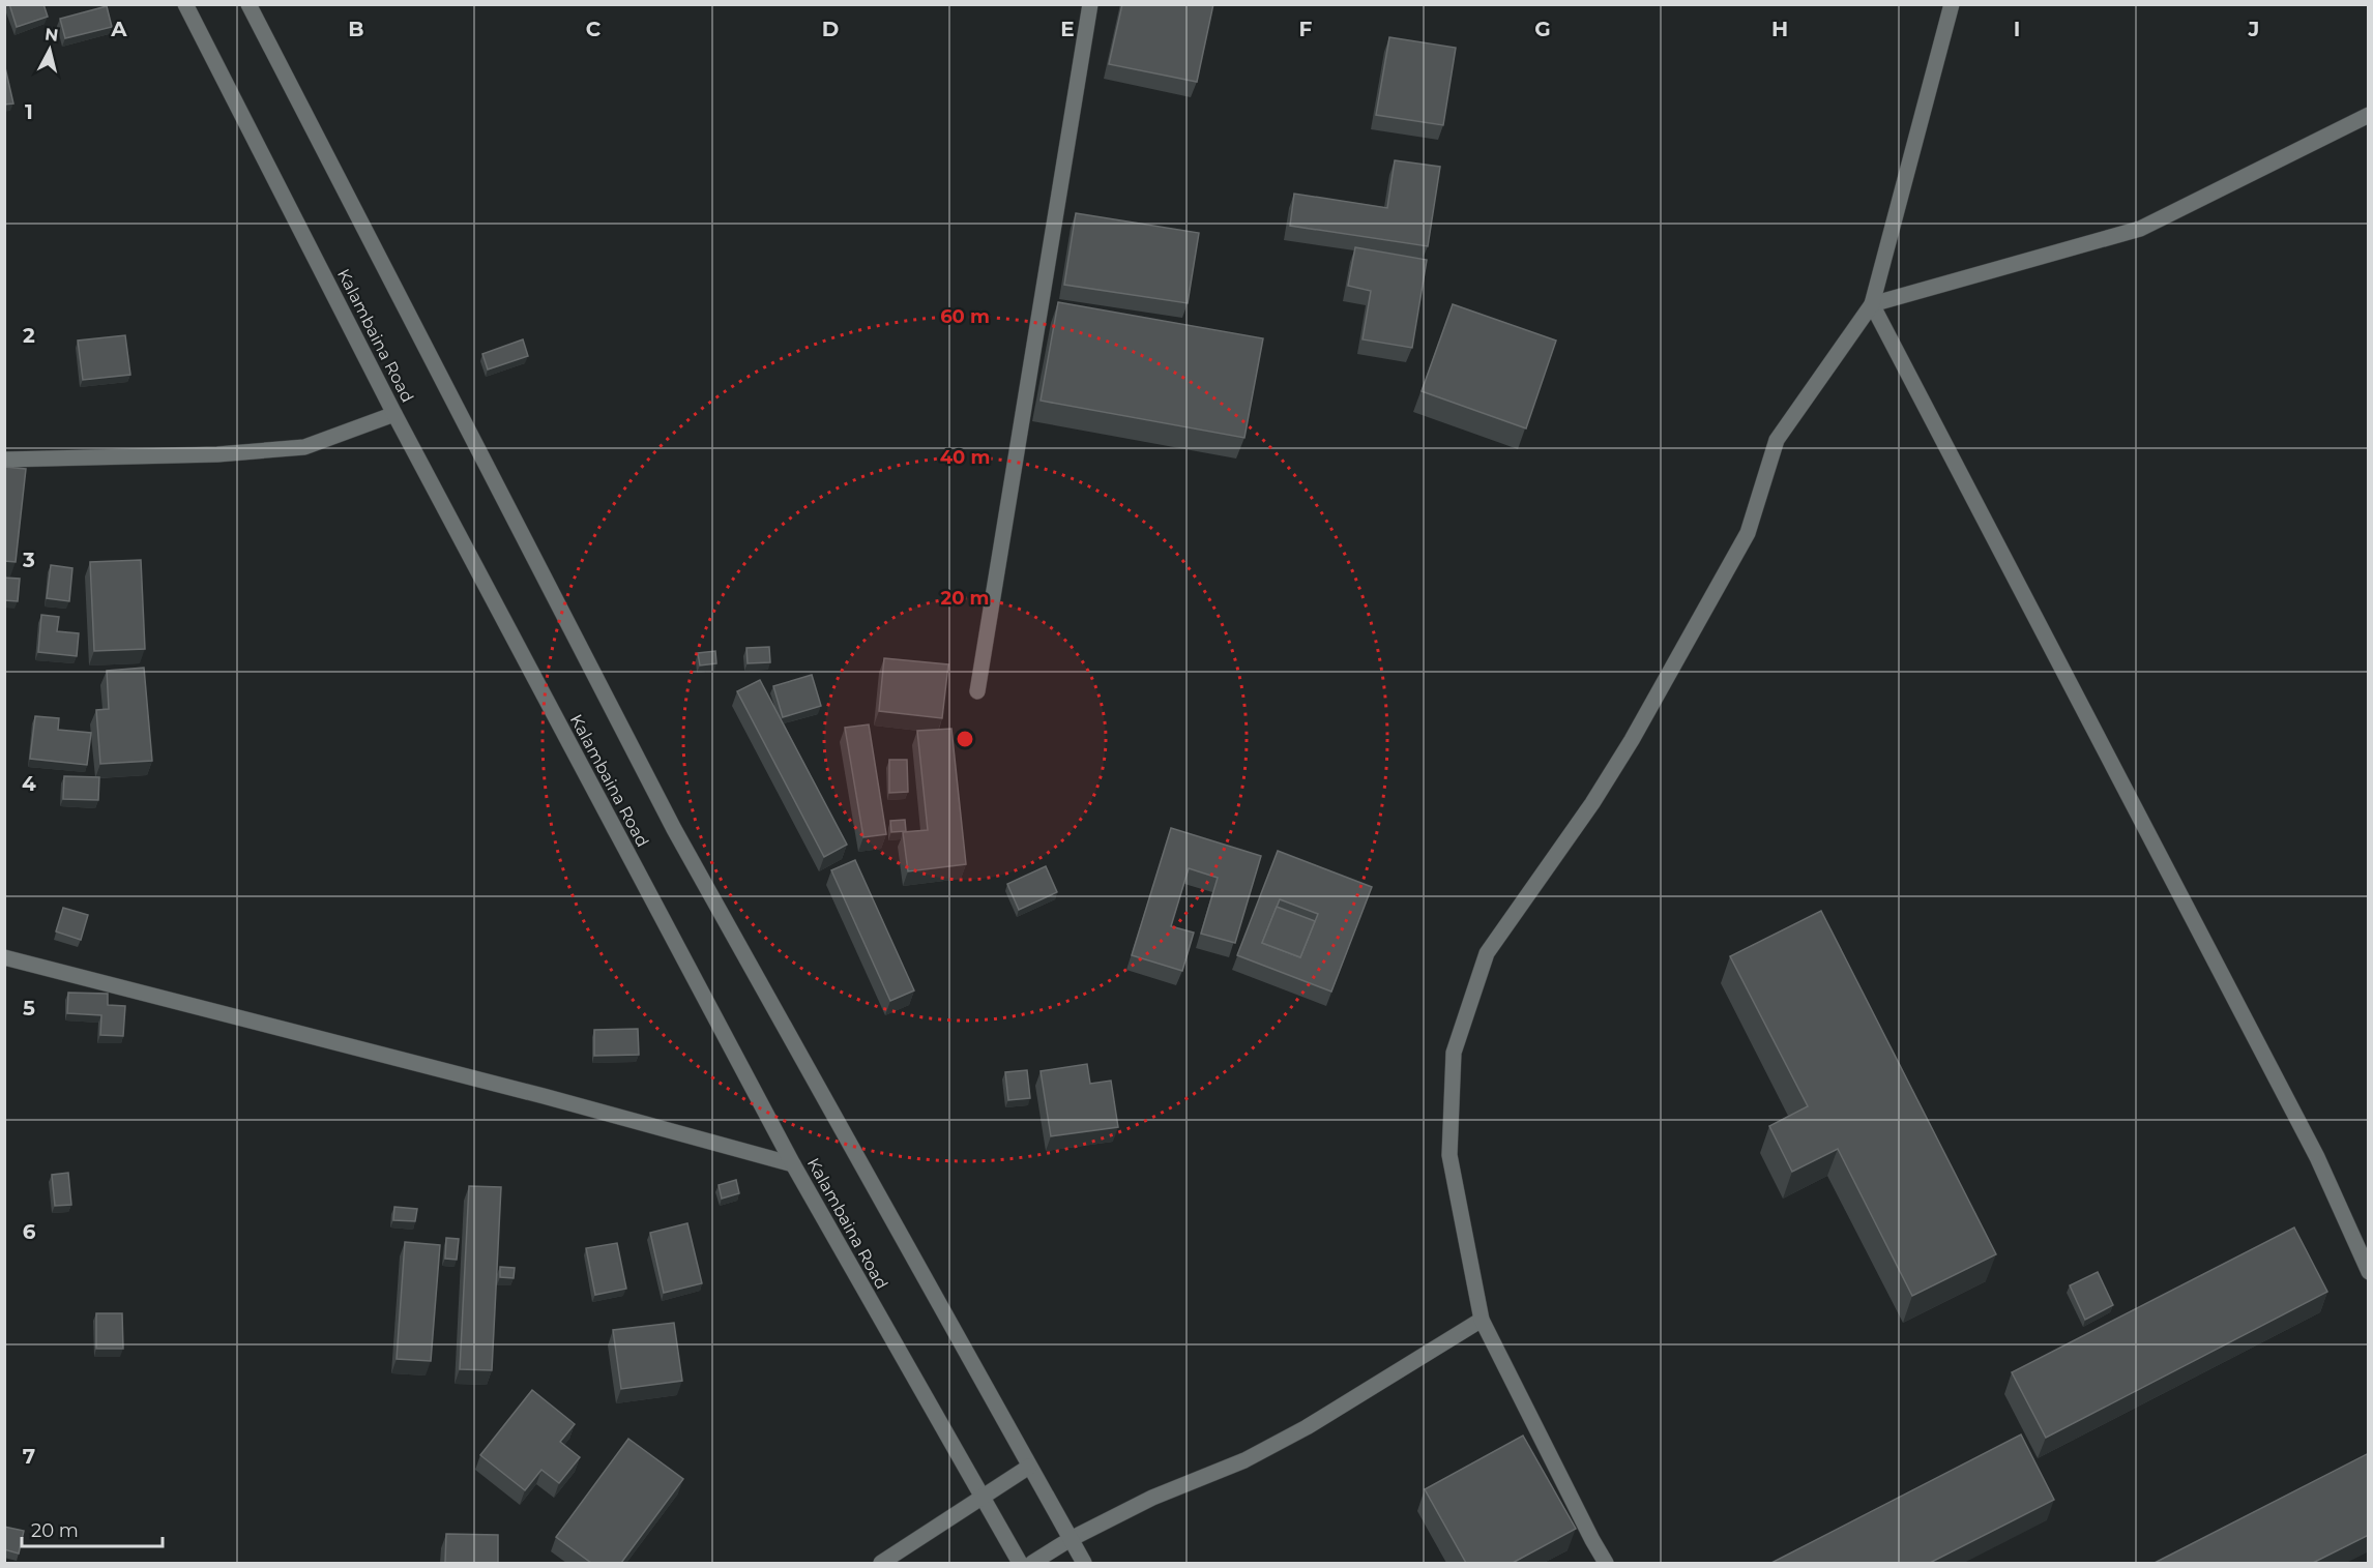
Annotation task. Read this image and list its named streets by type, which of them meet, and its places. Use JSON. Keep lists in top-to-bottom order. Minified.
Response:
{"streets":{"street":["Kalambaina Road"]},"scale_bar":"20 m","north":"top","grid":{"columns":["A","B","C","D","E","F","G","H","I","J"],"rows":["1","2","3","4","5","6","7"]},"rings":["60 m","40 m","20 m"]}
